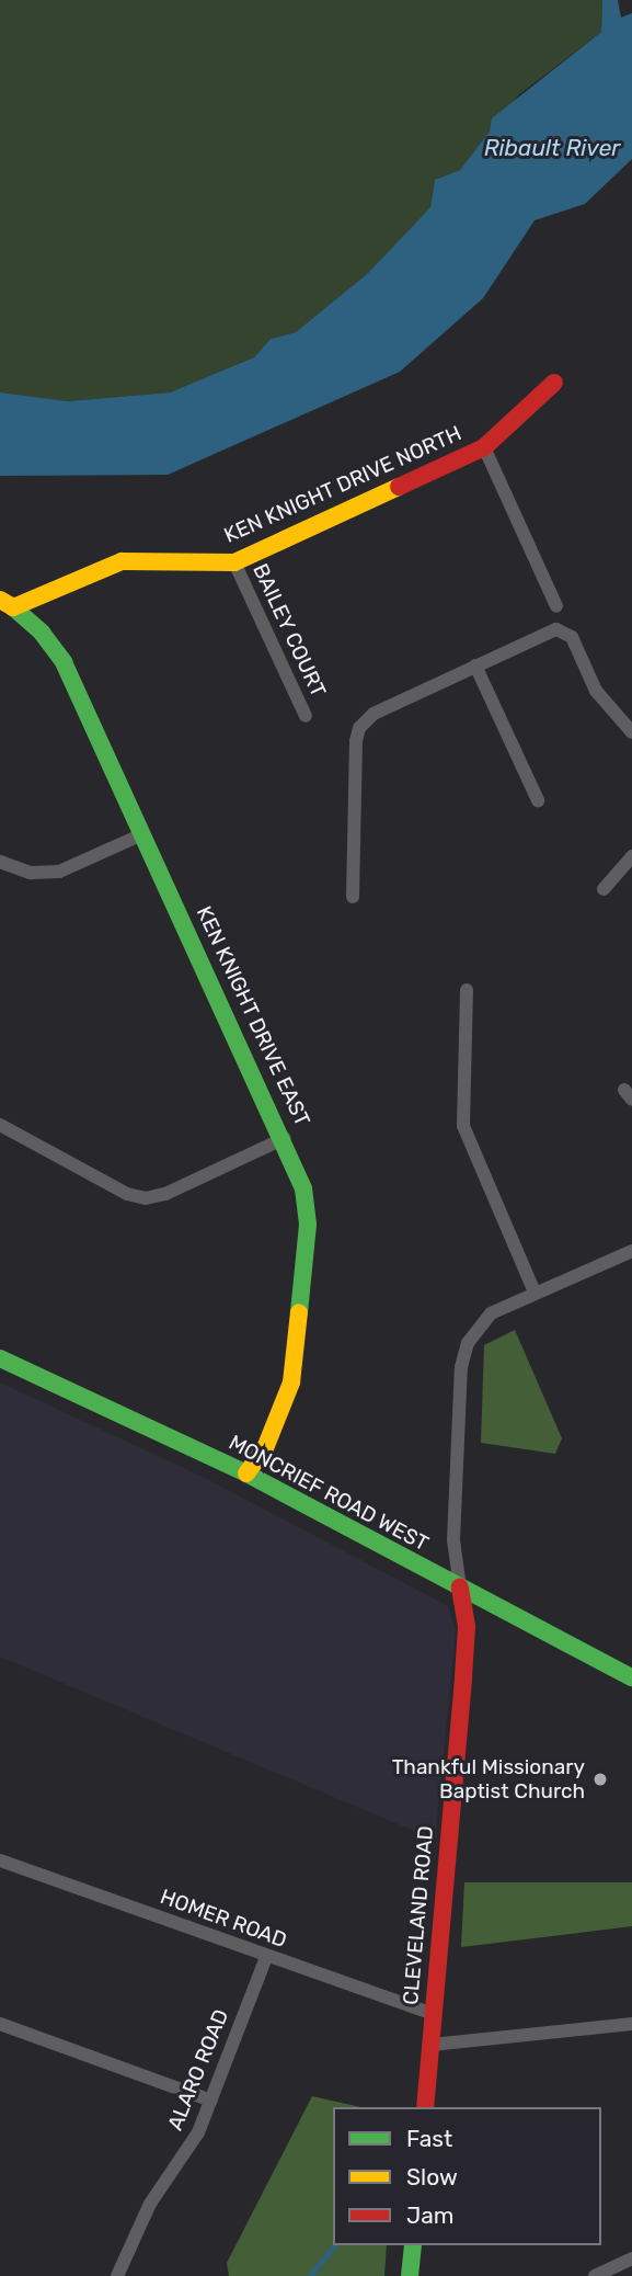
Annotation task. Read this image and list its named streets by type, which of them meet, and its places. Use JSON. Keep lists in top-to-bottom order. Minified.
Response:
{"streets":{"street":["KEN KNIGHT DRIVE NORTH","BAILEY COURT","KEN KNIGHT DRIVE EAST","MONCRIEF ROAD WEST","CLEVELAND ROAD","HOMER ROAD","ALARO ROAD"]},"crossings":[["KEN KNIGHT DRIVE NORTH","BAILEY COURT"],["KEN KNIGHT DRIVE NORTH","KEN KNIGHT DRIVE EAST"],["KEN KNIGHT DRIVE EAST","MONCRIEF ROAD WEST"],["MONCRIEF ROAD WEST","CLEVELAND ROAD"],["CLEVELAND ROAD","HOMER ROAD"],["HOMER ROAD","ALARO ROAD"]],"water":["Ribault River"],"places":["Thankful Missionary Baptist Church"],"legend":["Fast","Slow","Jam"]}
